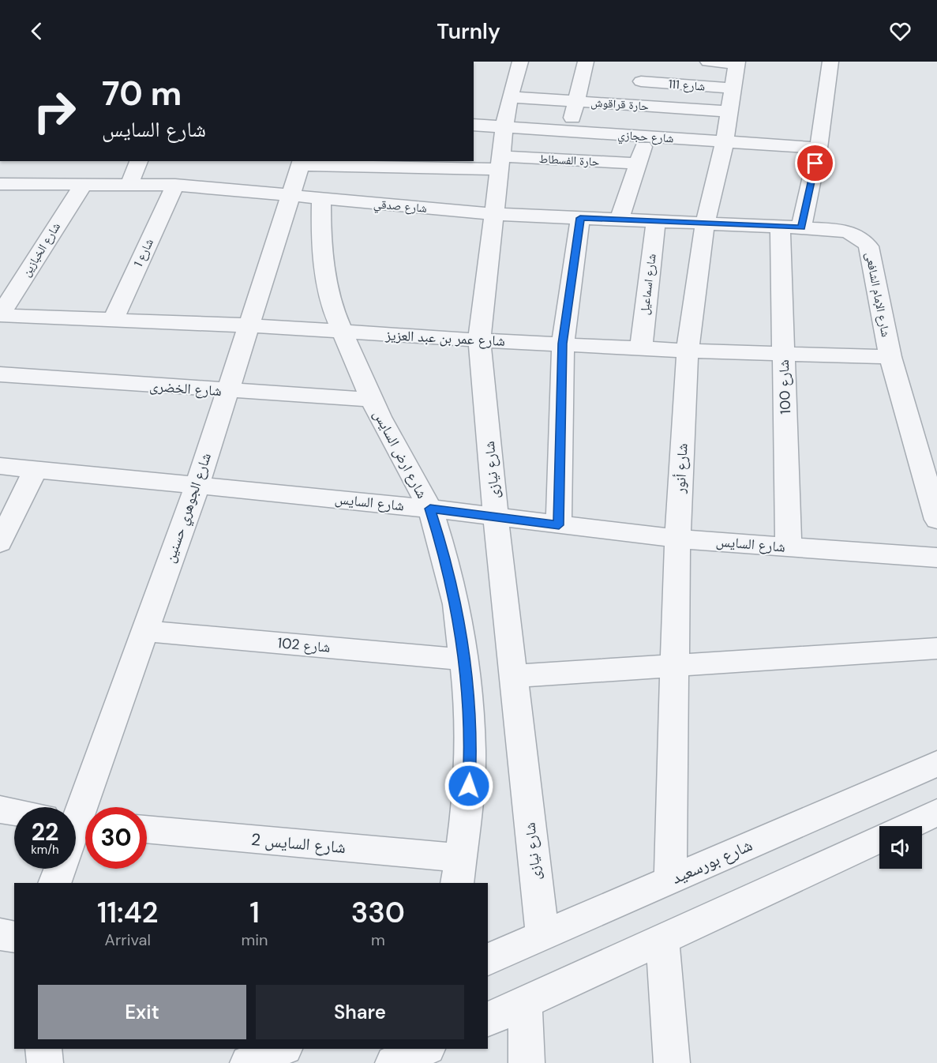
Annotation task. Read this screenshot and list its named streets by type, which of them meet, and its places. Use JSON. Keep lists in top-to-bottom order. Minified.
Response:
{"streets":{"street":["شارع 111","حارة قراقوش","شارع حجازي","حارة الفسطاط","شارع صدقي","شارع الخبازين","شارع 1","شارع اسماعيل","شارع الإمام الشافعى","شارع عمر بن عبد العزيز","شارع 100","شارع الخضرى","شارع ارض السايس","شارع أنور","شارع نيازى","شارع السايس","شارع الجوهري حسنين","شارع 102","شارع السايس 2","شارع بورسعيد"]},"crossings":[["شارع 111","حارة قراقوش"],["شارع 111","شارع أنور"],["حارة قراقوش","شارع أنور"],["حارة قراقوش","شارع نيازى"],["شارع حجازي","شارع أنور"],["شارع حجازي","شارع نيازى"],["حارة الفسطاط","شارع نيازى"],["حارة الفسطاط","شارع الجوهري حسنين"],["شارع صدقي","شارع الخبازين"],["شارع صدقي","شارع 1"],["شارع صدقي","شارع اسماعيل"],["شارع صدقي","شارع الإمام الشافعى"],["شارع صدقي","شارع 100"],["شارع صدقي","شارع ارض السايس"],["شارع صدقي","شارع أنور"],["شارع صدقي","شارع نيازى"],["شارع صدقي","شارع الجوهري حسنين"],["شارع الخبازين","شارع عمر بن عبد العزيز"],["شارع 1","شارع عمر بن عبد العزيز"],["شارع اسماعيل","شارع عمر بن عبد العزيز"],["شارع الإمام الشافعى","شارع عمر بن عبد العزيز"],["شارع الإمام الشافعى","شارع 100"],["شارع عمر بن عبد العزيز","شارع 100"],["شارع عمر بن عبد العزيز","شارع ارض السايس"],["شارع عمر بن عبد العزيز","شارع أنور"],["شارع عمر بن عبد العزيز","شارع نيازى"],["شارع عمر بن عبد العزيز","شارع الجوهري حسنين"],["شارع 100","شارع السايس"],["شارع الخضرى","شارع ارض السايس"],["شارع الخضرى","شارع الجوهري حسنين"],["شارع ارض السايس","شارع السايس"],["شارع ارض السايس","شارع 102"],["شارع ارض السايس","شارع السايس 2"],["شارع أنور","شارع السايس"],["شارع أنور","شارع بورسعيد"],["شارع نيازى","شارع السايس"],["شارع نيازى","شارع بورسعيد"],["شارع السايس","شارع الجوهري حسنين"],["شارع الجوهري حسنين","شارع 102"]],"page":{"header":"Turnly","turn":["70 m","شارع السايس"],"speed":"22 km/h","limit":"30","eta":["11:42","Arrival","1","min","330","m"],"buttons":["Exit","Share"]}}
